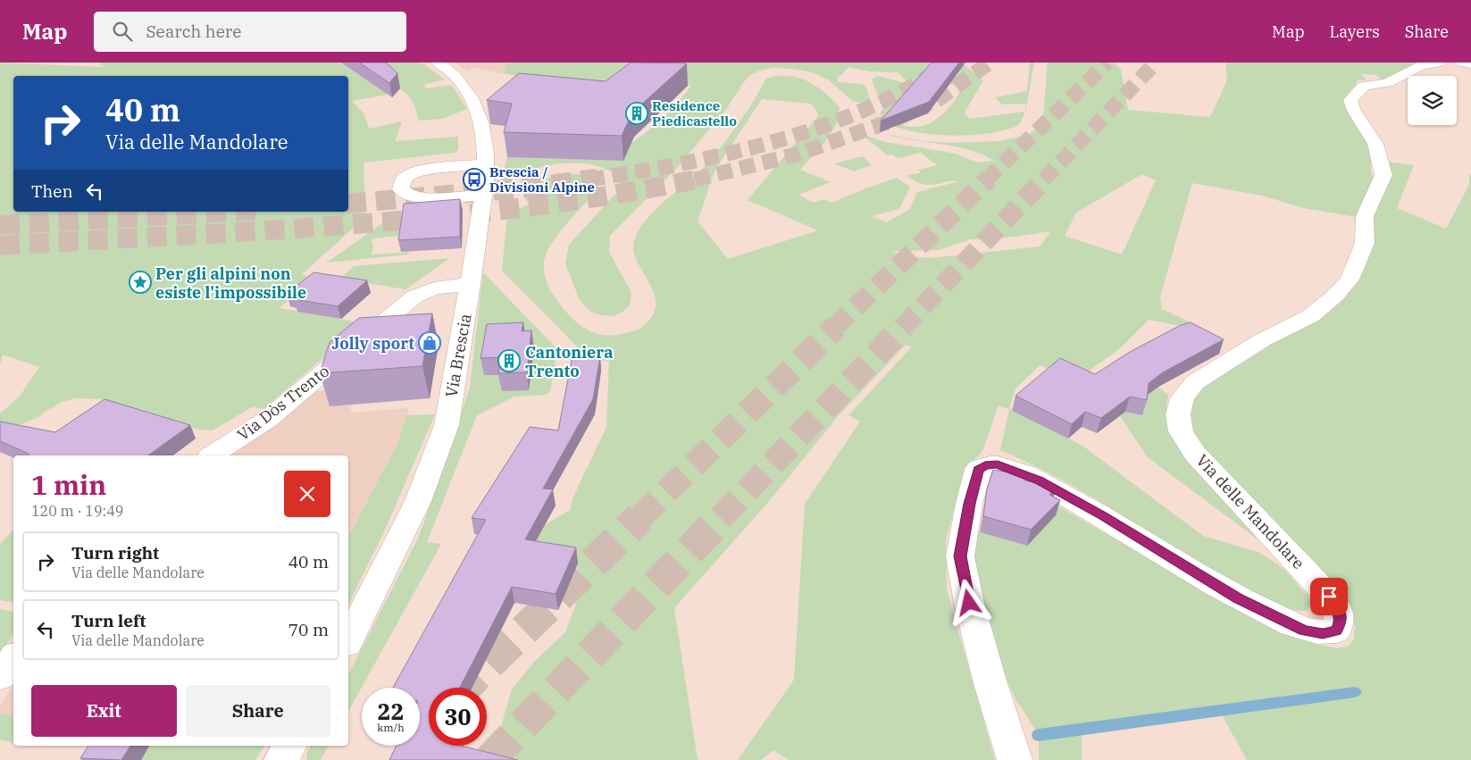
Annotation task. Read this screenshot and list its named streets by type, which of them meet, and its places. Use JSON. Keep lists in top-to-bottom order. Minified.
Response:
{"streets":{"street":["Via Brescia","Via Dòs Trento","Via delle Mandolare"]},"crossings":[["Via Brescia","Via Dòs Trento"]],"places":{"building":["Residence Piedicastello","Cantoniera Trento"],"bus stop":["Brescia / Divisioni Alpine"],"place":["Per gli alpini non esiste l'impossibile"],"shop":["Jolly sport"]},"page":{"header":"Map","search":"Search here","nav":["Map","Layers","Share"],"turn":["40 m","Via delle Mandolare"],"then":"Then","heading":["1 min","120 m · 19:49"],"list":[{"name":"Turn right","note":"Via delle Mandolare","value":"40 m"},{"name":"Turn left","note":"Via delle Mandolare","value":"70 m"}],"buttons":["Exit","Share"],"speed":"22 km/h","limit":"30"}}
